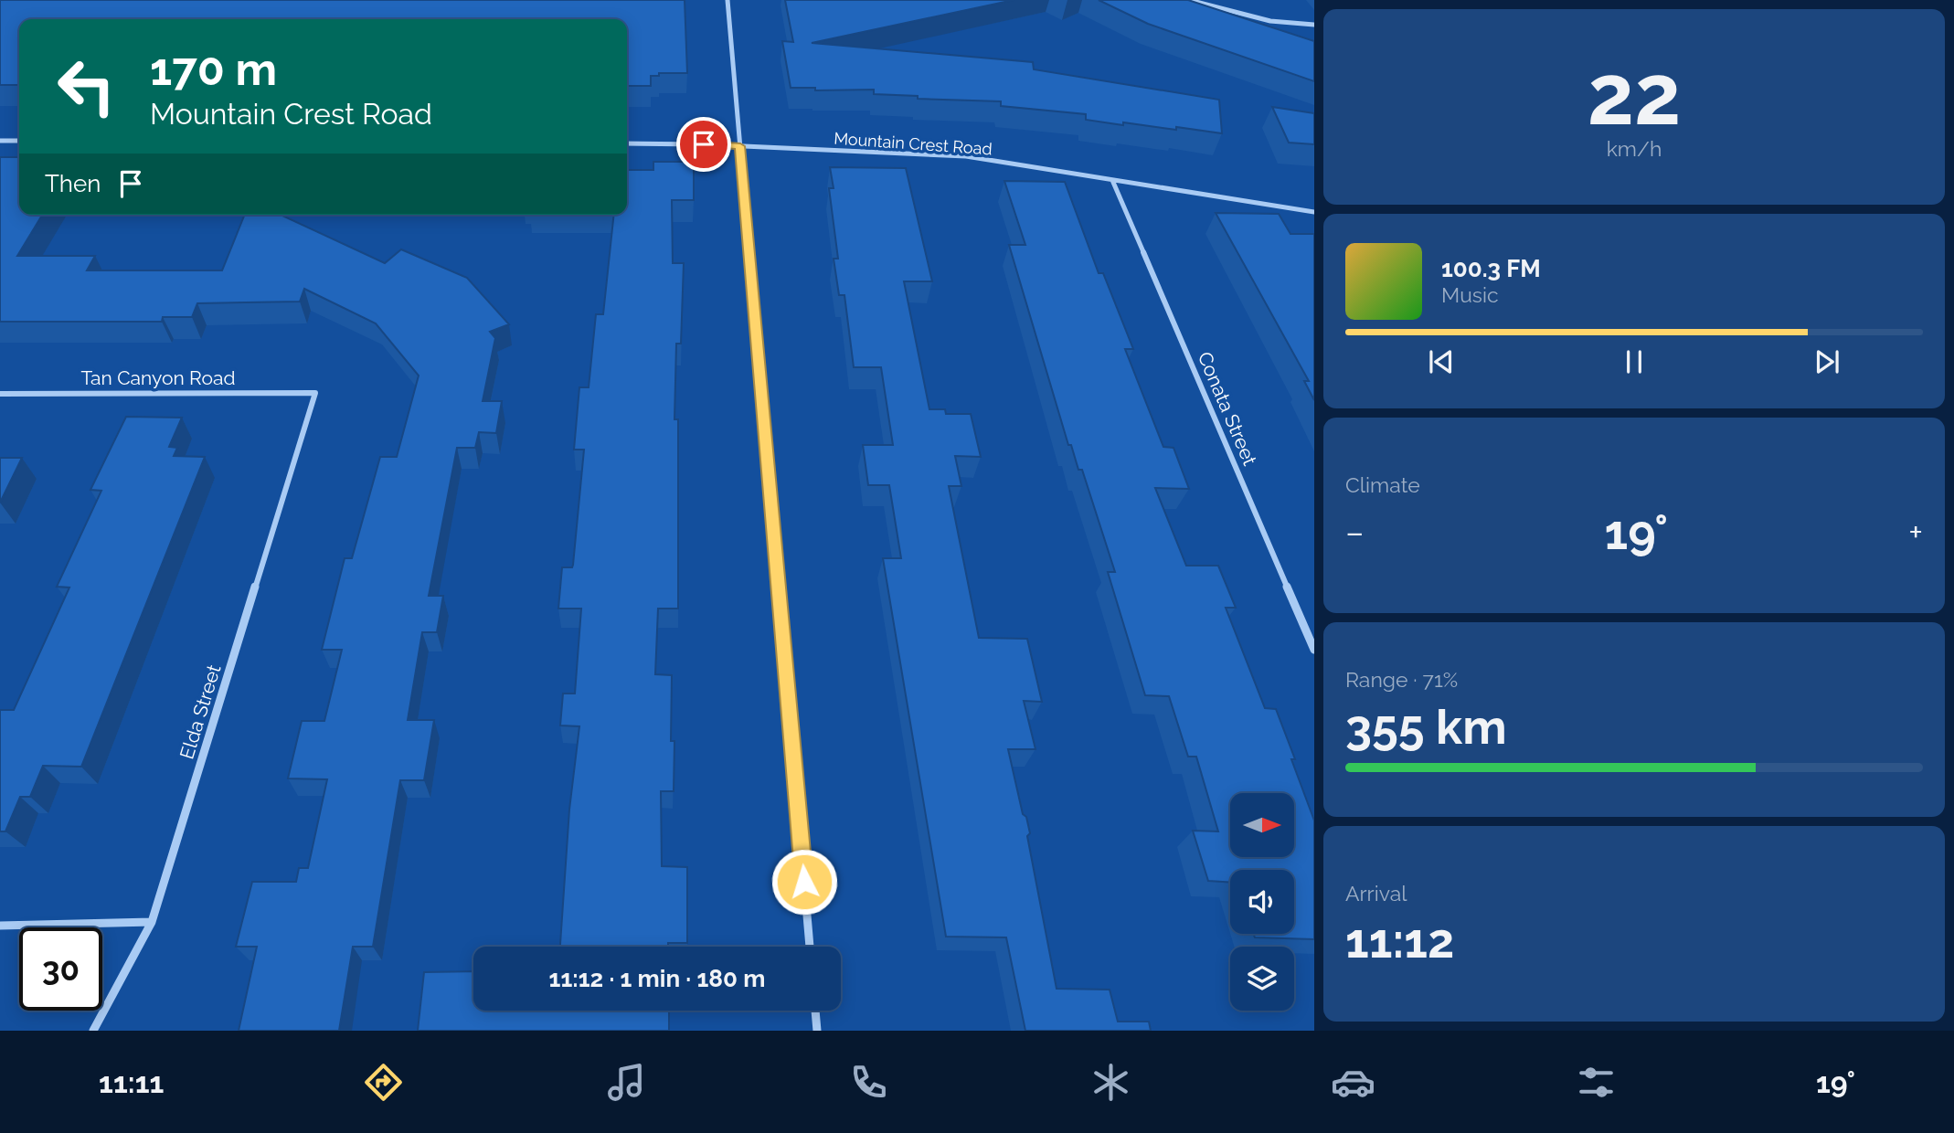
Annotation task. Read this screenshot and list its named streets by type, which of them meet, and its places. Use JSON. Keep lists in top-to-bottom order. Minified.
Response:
{"streets":{"street":["Mountain Crest Road","Tan Canyon Road","Conata Street","Elda Street"]},"crossings":[["Mountain Crest Road","Conata Street"],["Tan Canyon Road","Elda Street"]],"north":"right","page":{"tile":[["22","km/h"],"Climate",["Range · 71%","355 km"],["Arrival","11:12"]],"turn":["170 m","Mountain Crest Road"],"then":"Then","song":["100.3 FM","Music"],"heat":["−","19°","+"],"limit":"30","trip":"11:12 · 1 min · 180 m","tabs":["11:11","19°"]}}
